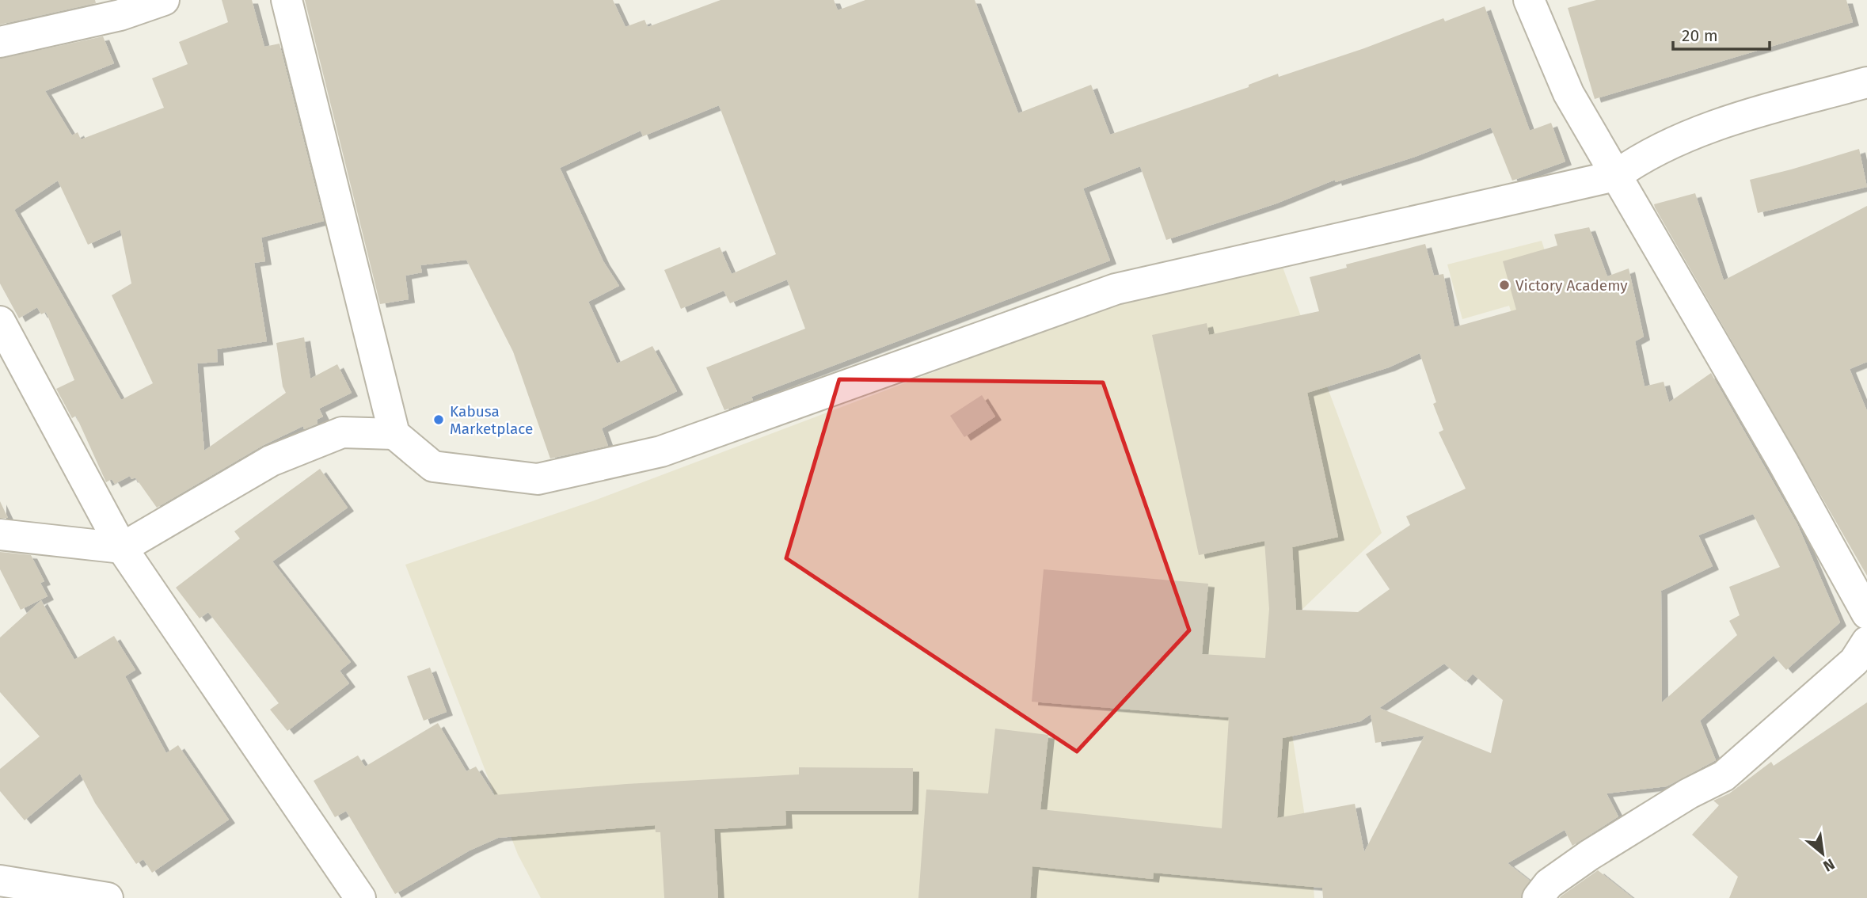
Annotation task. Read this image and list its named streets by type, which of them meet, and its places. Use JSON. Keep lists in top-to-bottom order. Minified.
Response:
{"places":["Victory Academy","Kabusa Marketplace"],"scale_bar":"20 m","north":"bottom right"}
